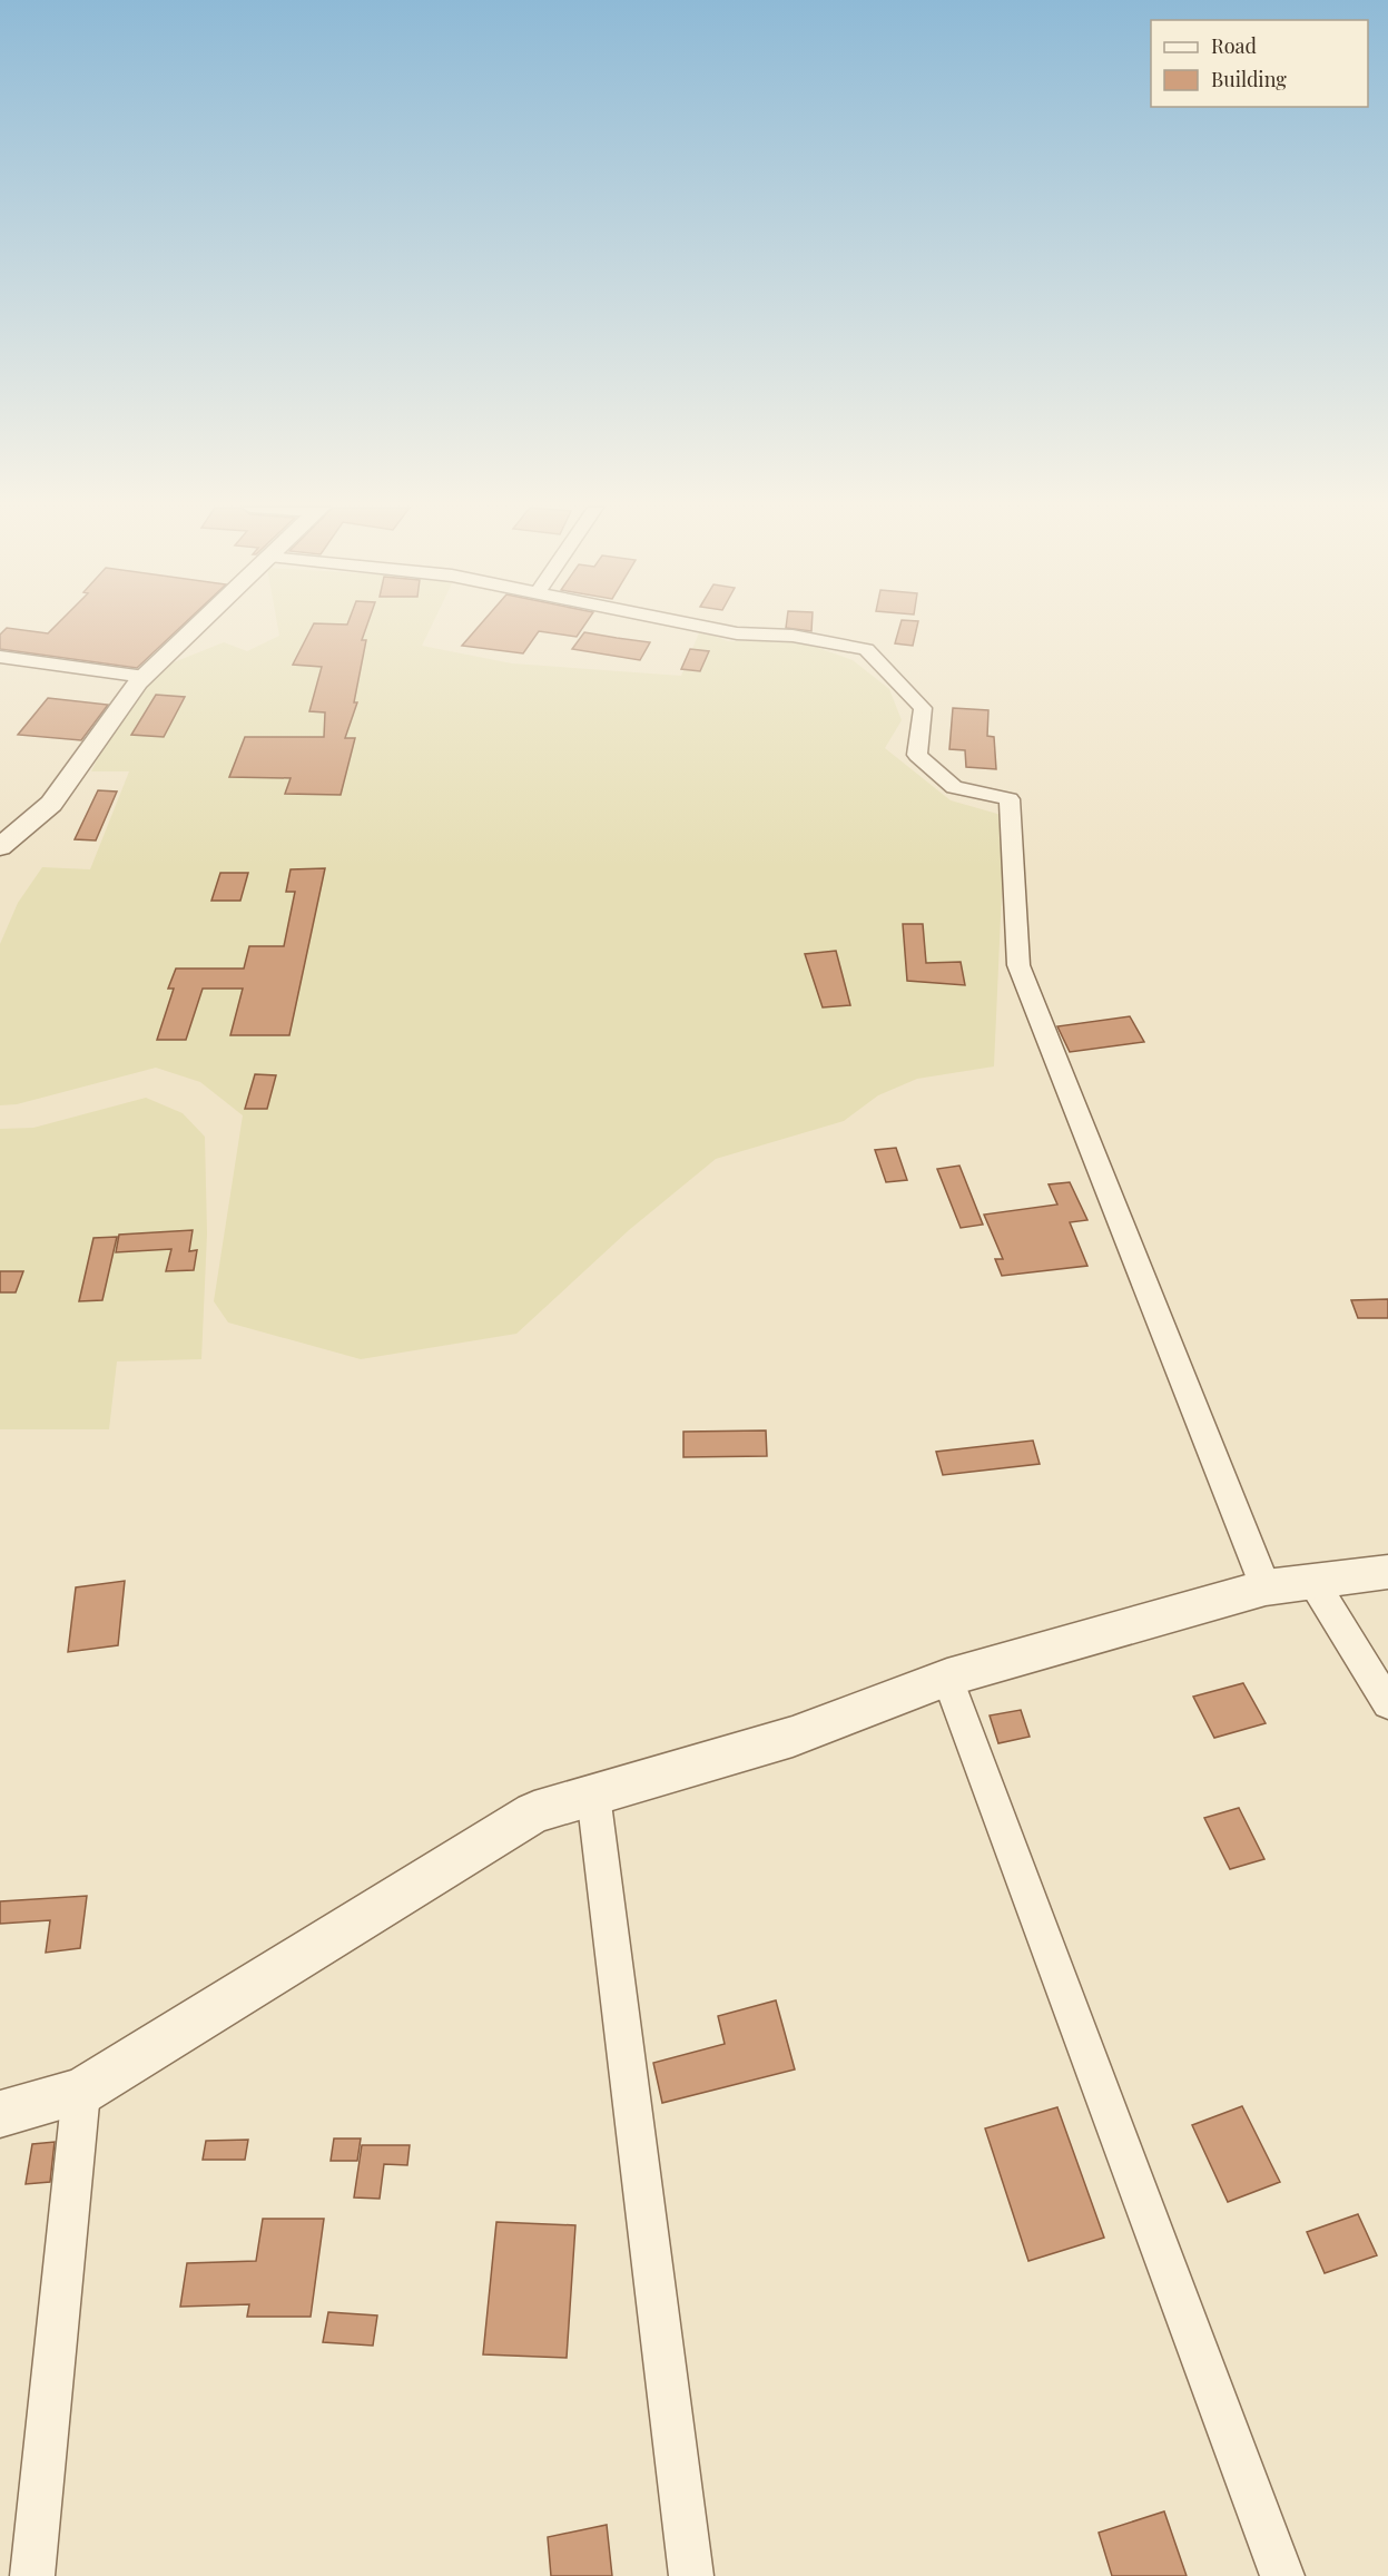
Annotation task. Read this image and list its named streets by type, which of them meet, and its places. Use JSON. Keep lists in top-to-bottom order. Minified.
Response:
{"legend":["Road","Building"]}
